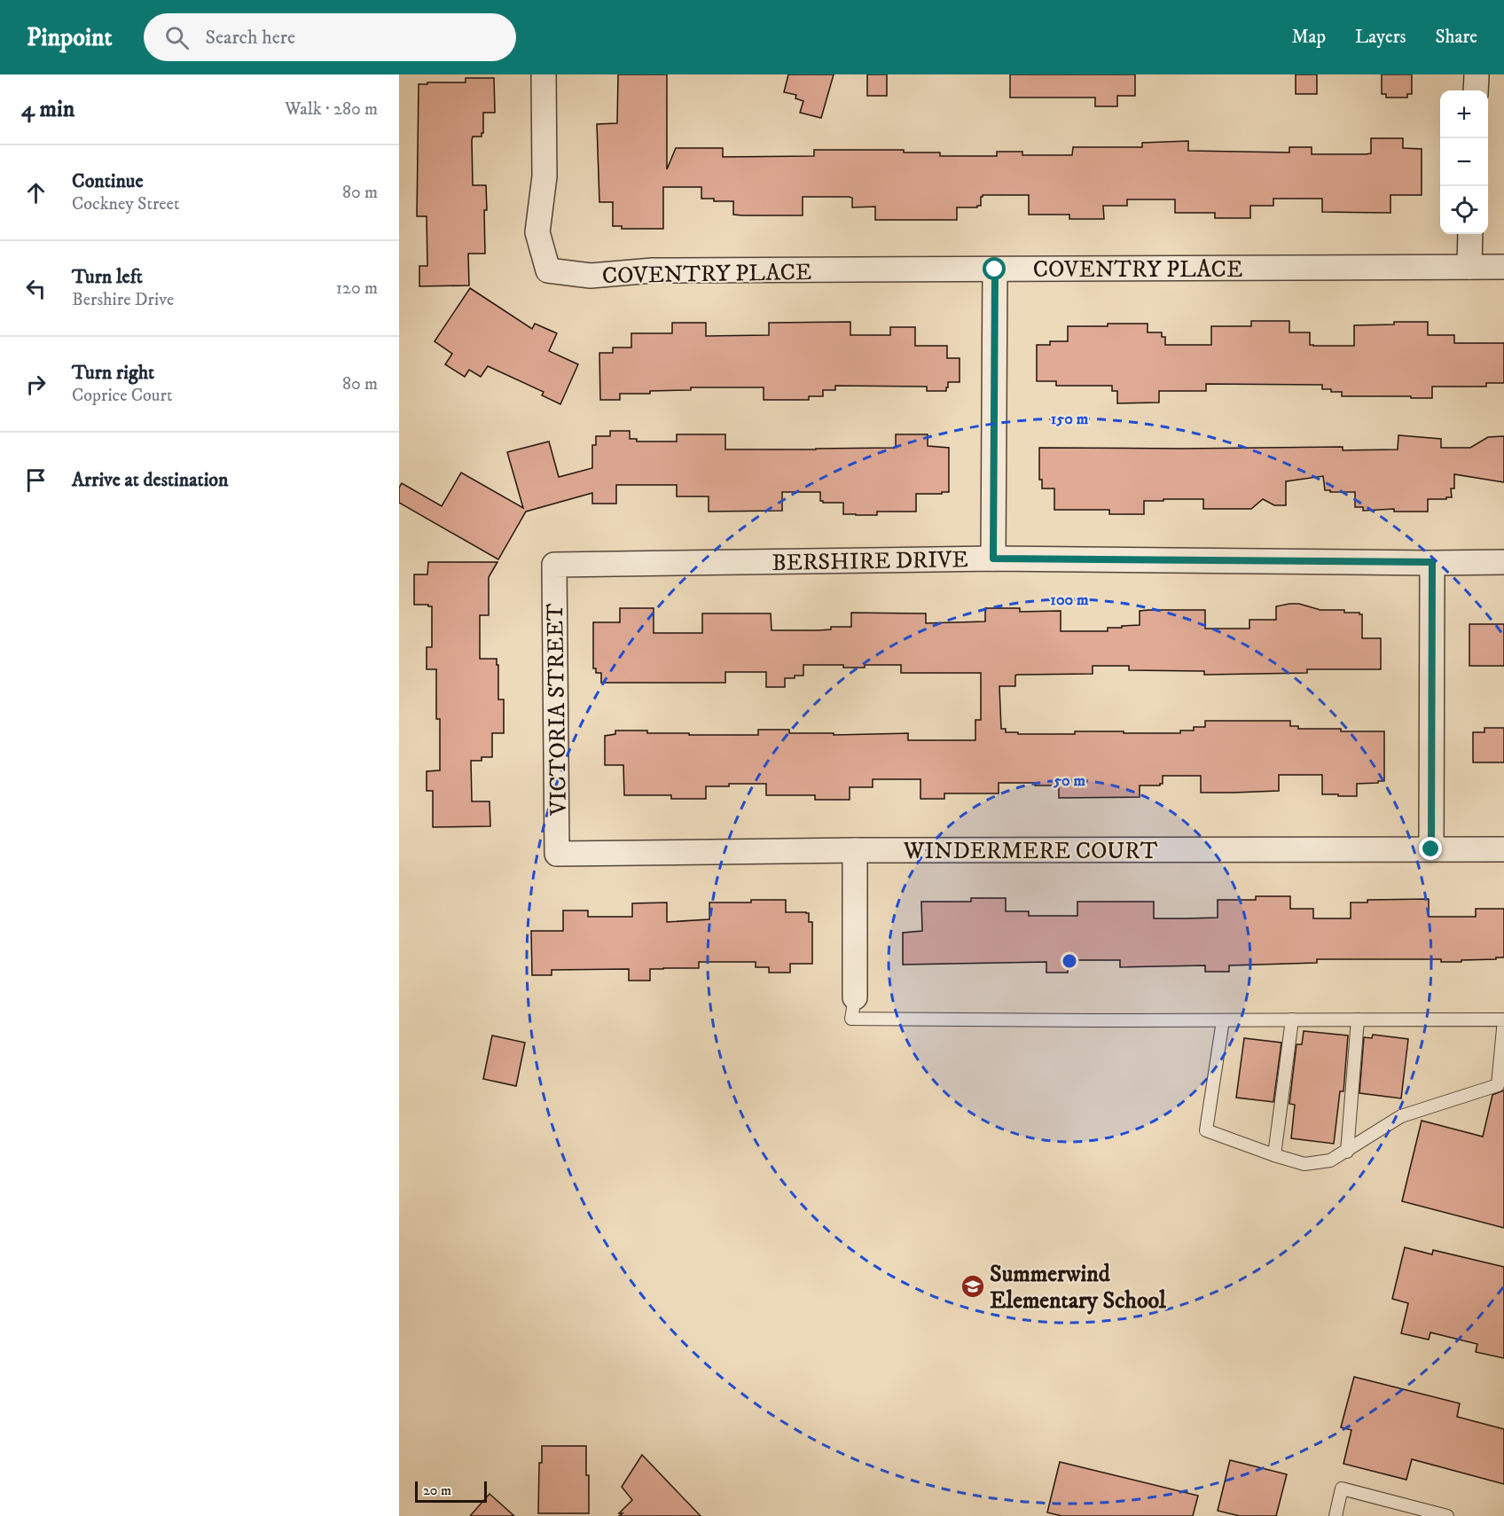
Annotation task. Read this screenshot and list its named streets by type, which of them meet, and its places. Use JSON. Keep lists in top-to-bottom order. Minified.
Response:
{"streets":{"street":["COVENTRY PLACE","BERSHIRE DRIVE","VICTORIA STREET","WINDERMERE COURT"]},"crossings":[["BERSHIRE DRIVE","VICTORIA STREET"],["VICTORIA STREET","WINDERMERE COURT"]],"places":{"school or university":["Summerwind Elementary School"]},"scale_bar":"20 m","page":{"header":"Pinpoint","search":"Search here","nav":["Map","Layers","Share"],"heading":["4 min","Walk · 280 m"],"map_buttons":["+","−"],"list":[["Continue","Cockney Street","80 m"],["Turn left","Bershire Drive","120 m"],["Turn right","Coprice Court","80 m"],"Arrive at destination"],"scale":"20 m"},"rings":["150 m","100 m","50 m"]}
